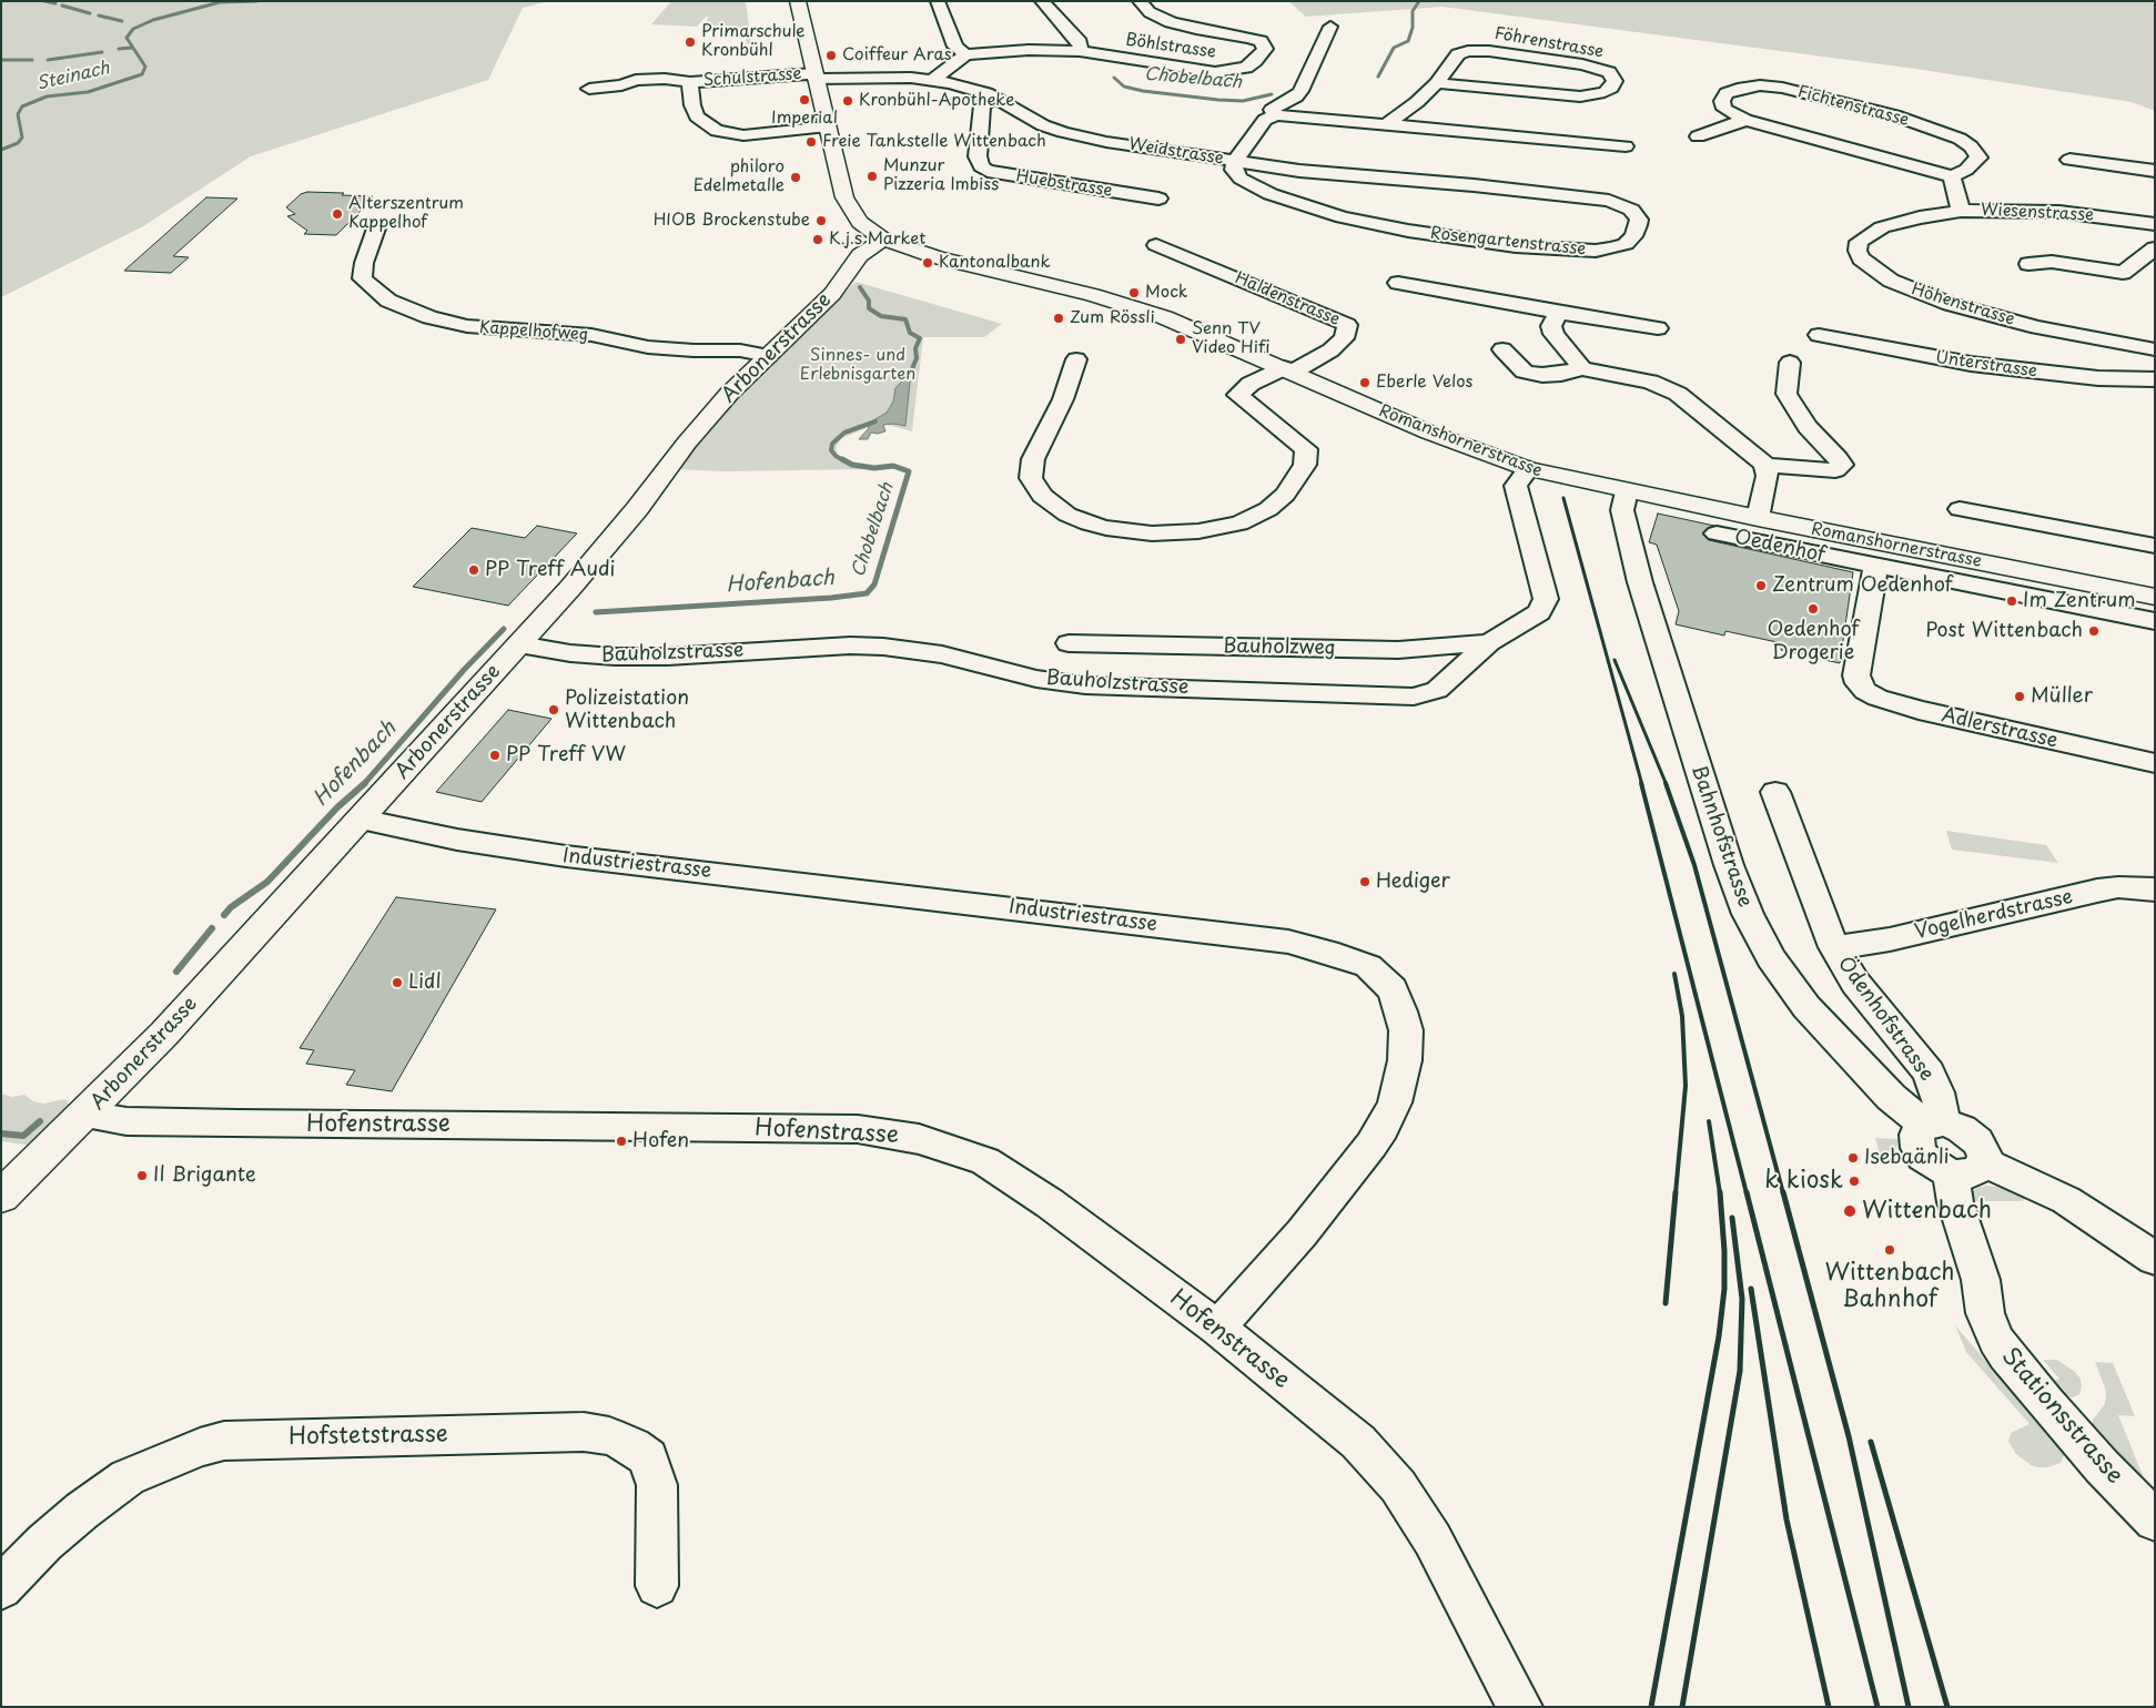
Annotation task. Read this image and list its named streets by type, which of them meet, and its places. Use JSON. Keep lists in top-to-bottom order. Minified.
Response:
{"streets":{"main road":["Arbonerstrasse","Romanshornerstrasse"],"street":["Föhrenstrasse","Böhlstrasse","Schulstrasse","Fichtenstrasse","Weidstrasse","Huebstrasse","Wiesenstrasse","Rosengartenstrasse","Haldenstrasse","Höhenstrasse","Kappelhofweg","Unterstrasse","Oedenhof","Bauholzweg","Bauholzstrasse","Adlerstrasse","Bahnhofstrasse","Industriestrasse","Vogelherdstrasse","Ödenhofstrasse","Hofenstrasse","Stationsstrasse","Hofstetstrasse"]},"crossings":[["Schulstrasse","Weidstrasse"],["Weidstrasse","Huebstrasse"],["Weidstrasse","Rosengartenstrasse"],["Wiesenstrasse","Höhenstrasse"],["Haldenstrasse","Romanshornerstrasse"],["Kappelhofweg","Arbonerstrasse"],["Arbonerstrasse","Romanshornerstrasse"],["Arbonerstrasse","Bauholzstrasse"],["Arbonerstrasse","Industriestrasse"],["Arbonerstrasse","Hofenstrasse"],["Romanshornerstrasse","Bauholzstrasse"],["Romanshornerstrasse","Bahnhofstrasse"],["Oedenhof","Adlerstrasse"],["Bauholzweg","Bauholzstrasse"],["Bahnhofstrasse","Ödenhofstrasse"],["Bahnhofstrasse","Stationsstrasse"],["Industriestrasse","Hofenstrasse"],["Vogelherdstrasse","Ödenhofstrasse"],["Ödenhofstrasse","Stationsstrasse"]],"water":["Steinach","Chobelbach","Hofenbach"],"parks":["Sinnes- und Erlebnisgarten"],"places":["Primarschule Kronbühl","Coiffeur Aras","Imperial","Kronbühl-Apotheke","Freie Tankstelle Wittenbach","Munzur Pizzeria Imbiss","philoro Edelmetalle","Alterszentrum Kappelhof","HIOB Brockenstube","K.j.s Market","Kantonalbank","Mock","Zum Rössli","Senn TV Video Hifi","Eberle Velos","PP Treff Audi","Zentrum Oedenhof","Im Zentrum","Oedenhof Drogerie","Post Wittenbach","Müller","Polizeistation Wittenbach","PP Treff VW","Hediger","Lidl","Hofen","Isebaänli","Il Brigante","k kiosk","Wittenbach","Wittenbach Bahnhof"]}
